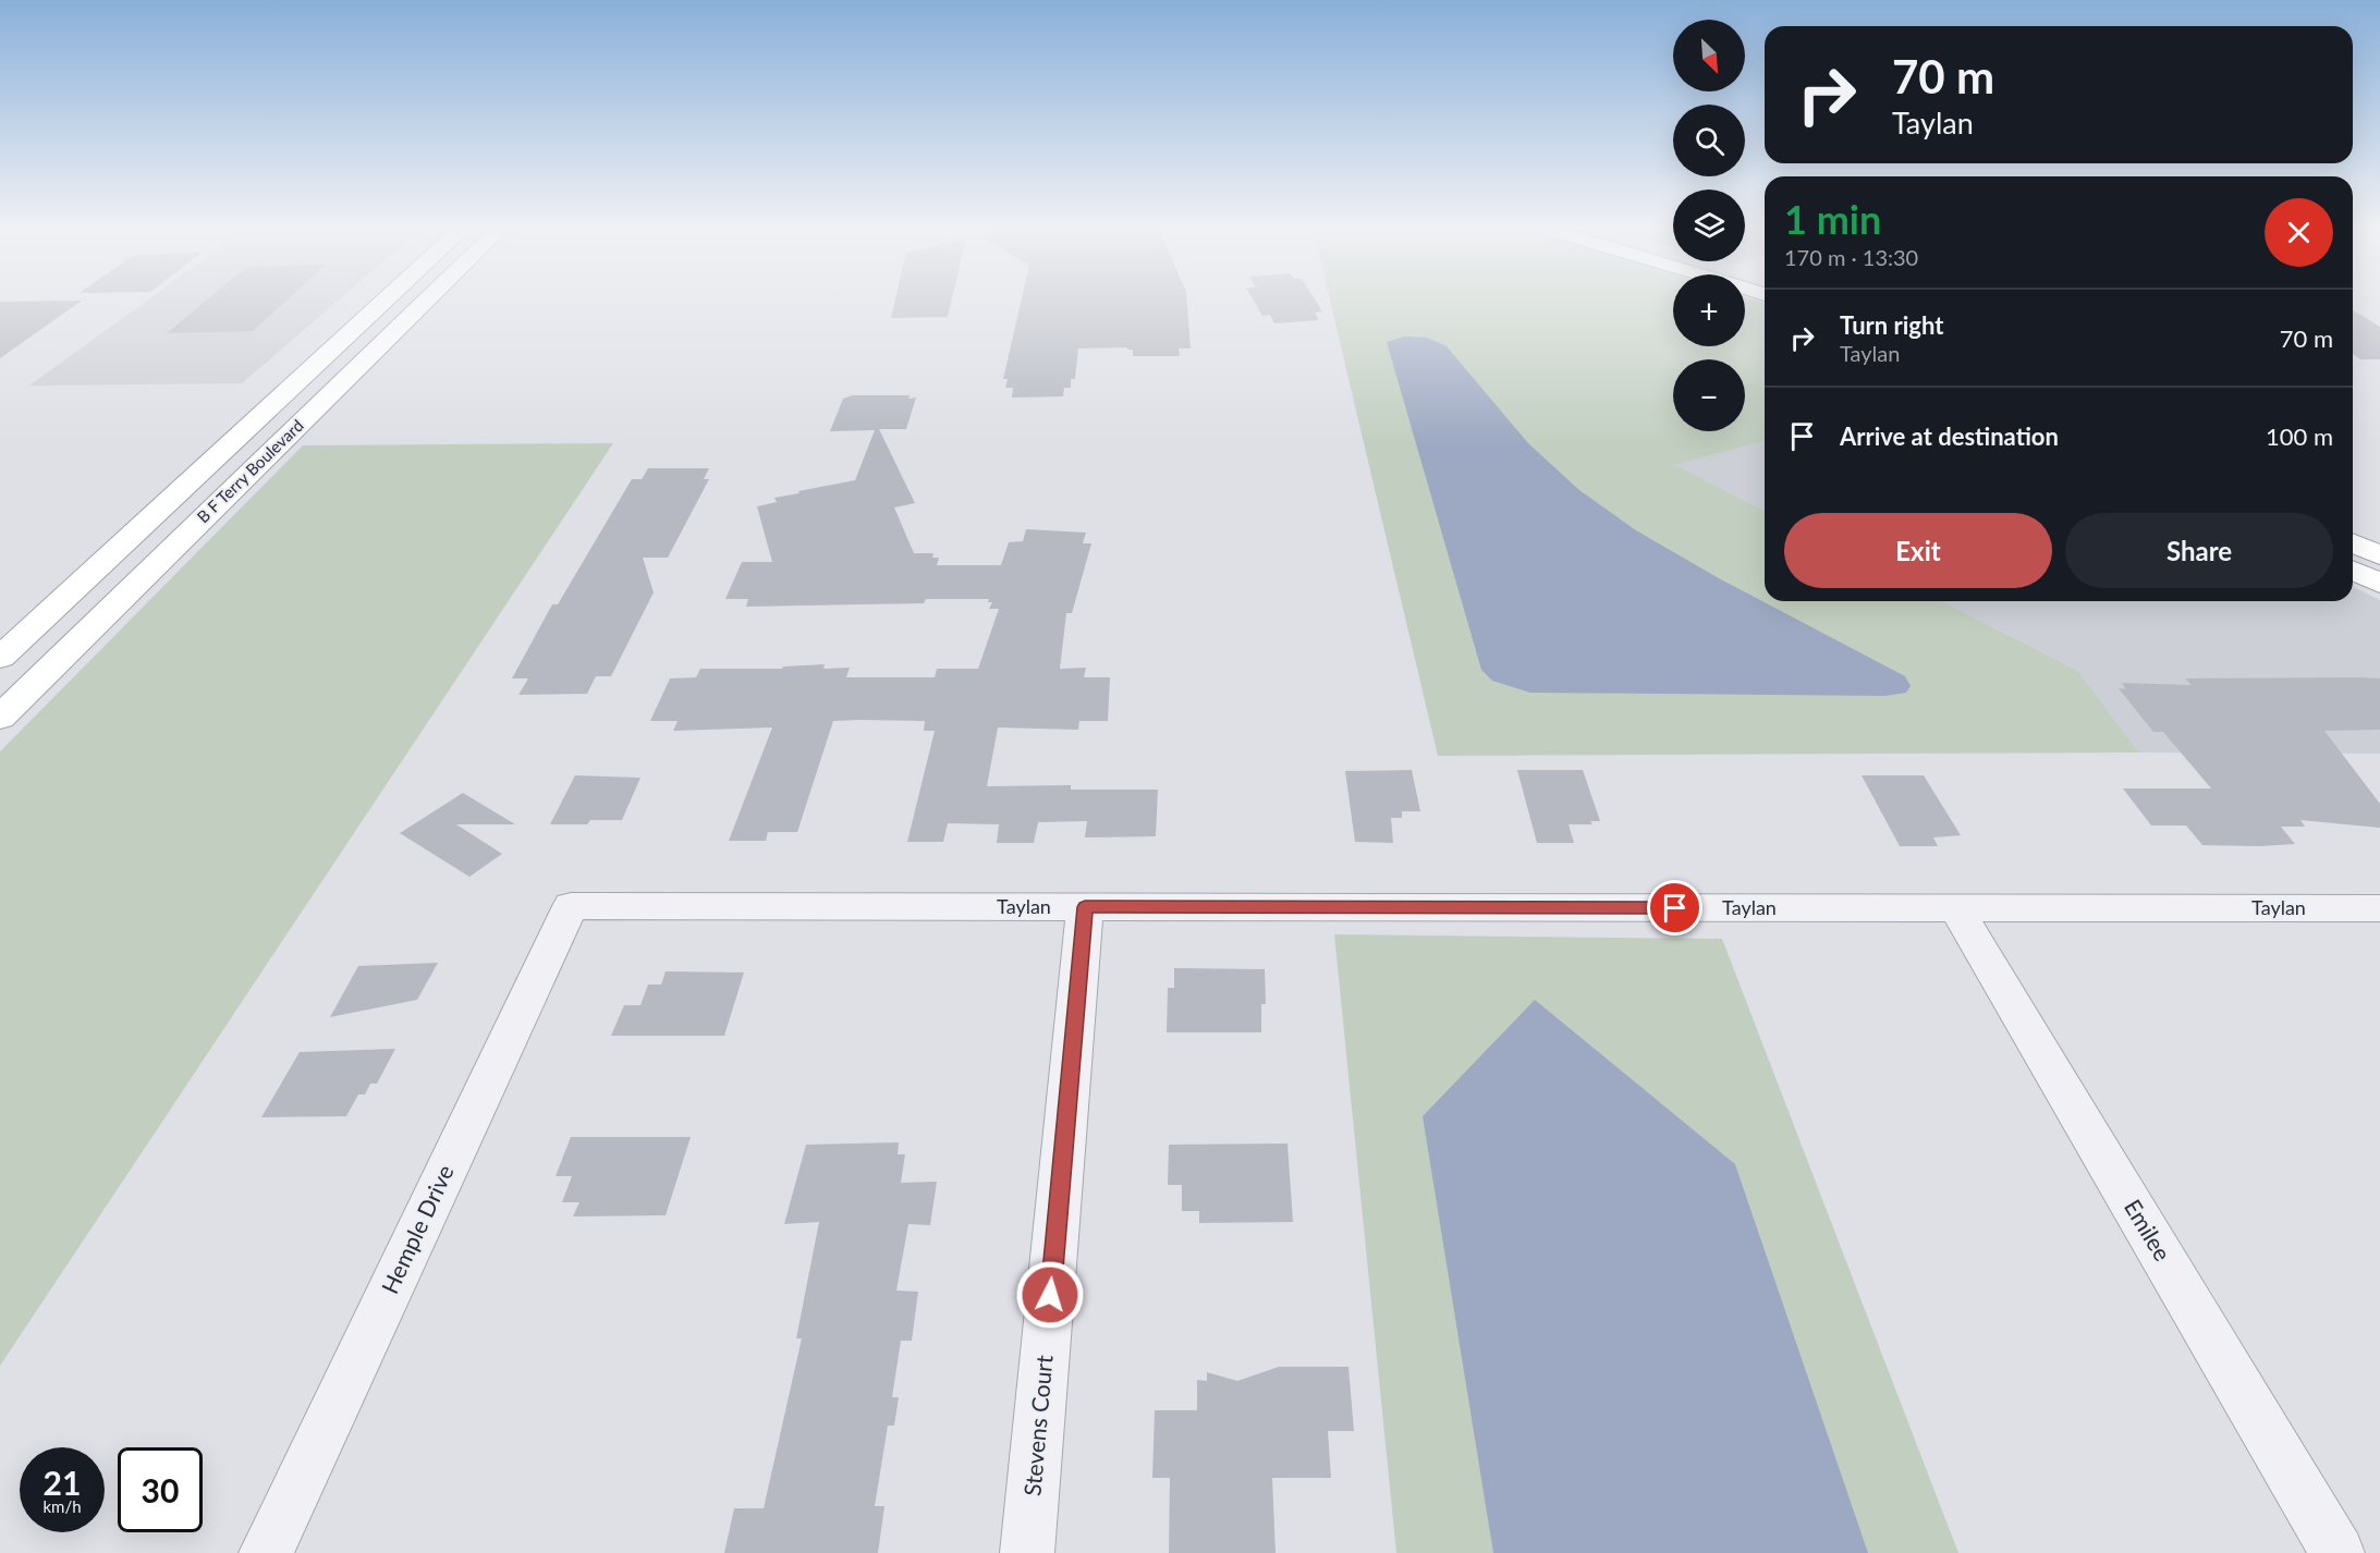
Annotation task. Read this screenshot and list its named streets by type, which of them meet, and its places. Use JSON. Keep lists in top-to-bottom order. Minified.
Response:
{"streets":{"main road":["B F Terry Boulevard"],"street":["Taylan","Hemple Drive","Emilee","Stevens Court"]},"crossings":[["Taylan","Hemple Drive"],["Taylan","Emilee"],["Taylan","Stevens Court"]],"north":"bottom right","page":{"map_buttons":["+","−"],"turn":["70 m","Taylan"],"heading":["1 min","170 m · 13:30"],"list":[{"name":"Turn right","note":"Taylan","value":"70 m"},{"name":"Arrive at destination","value":"100 m"}],"buttons":["Exit","Share"],"speed":"21 km/h","limit":"30"}}
